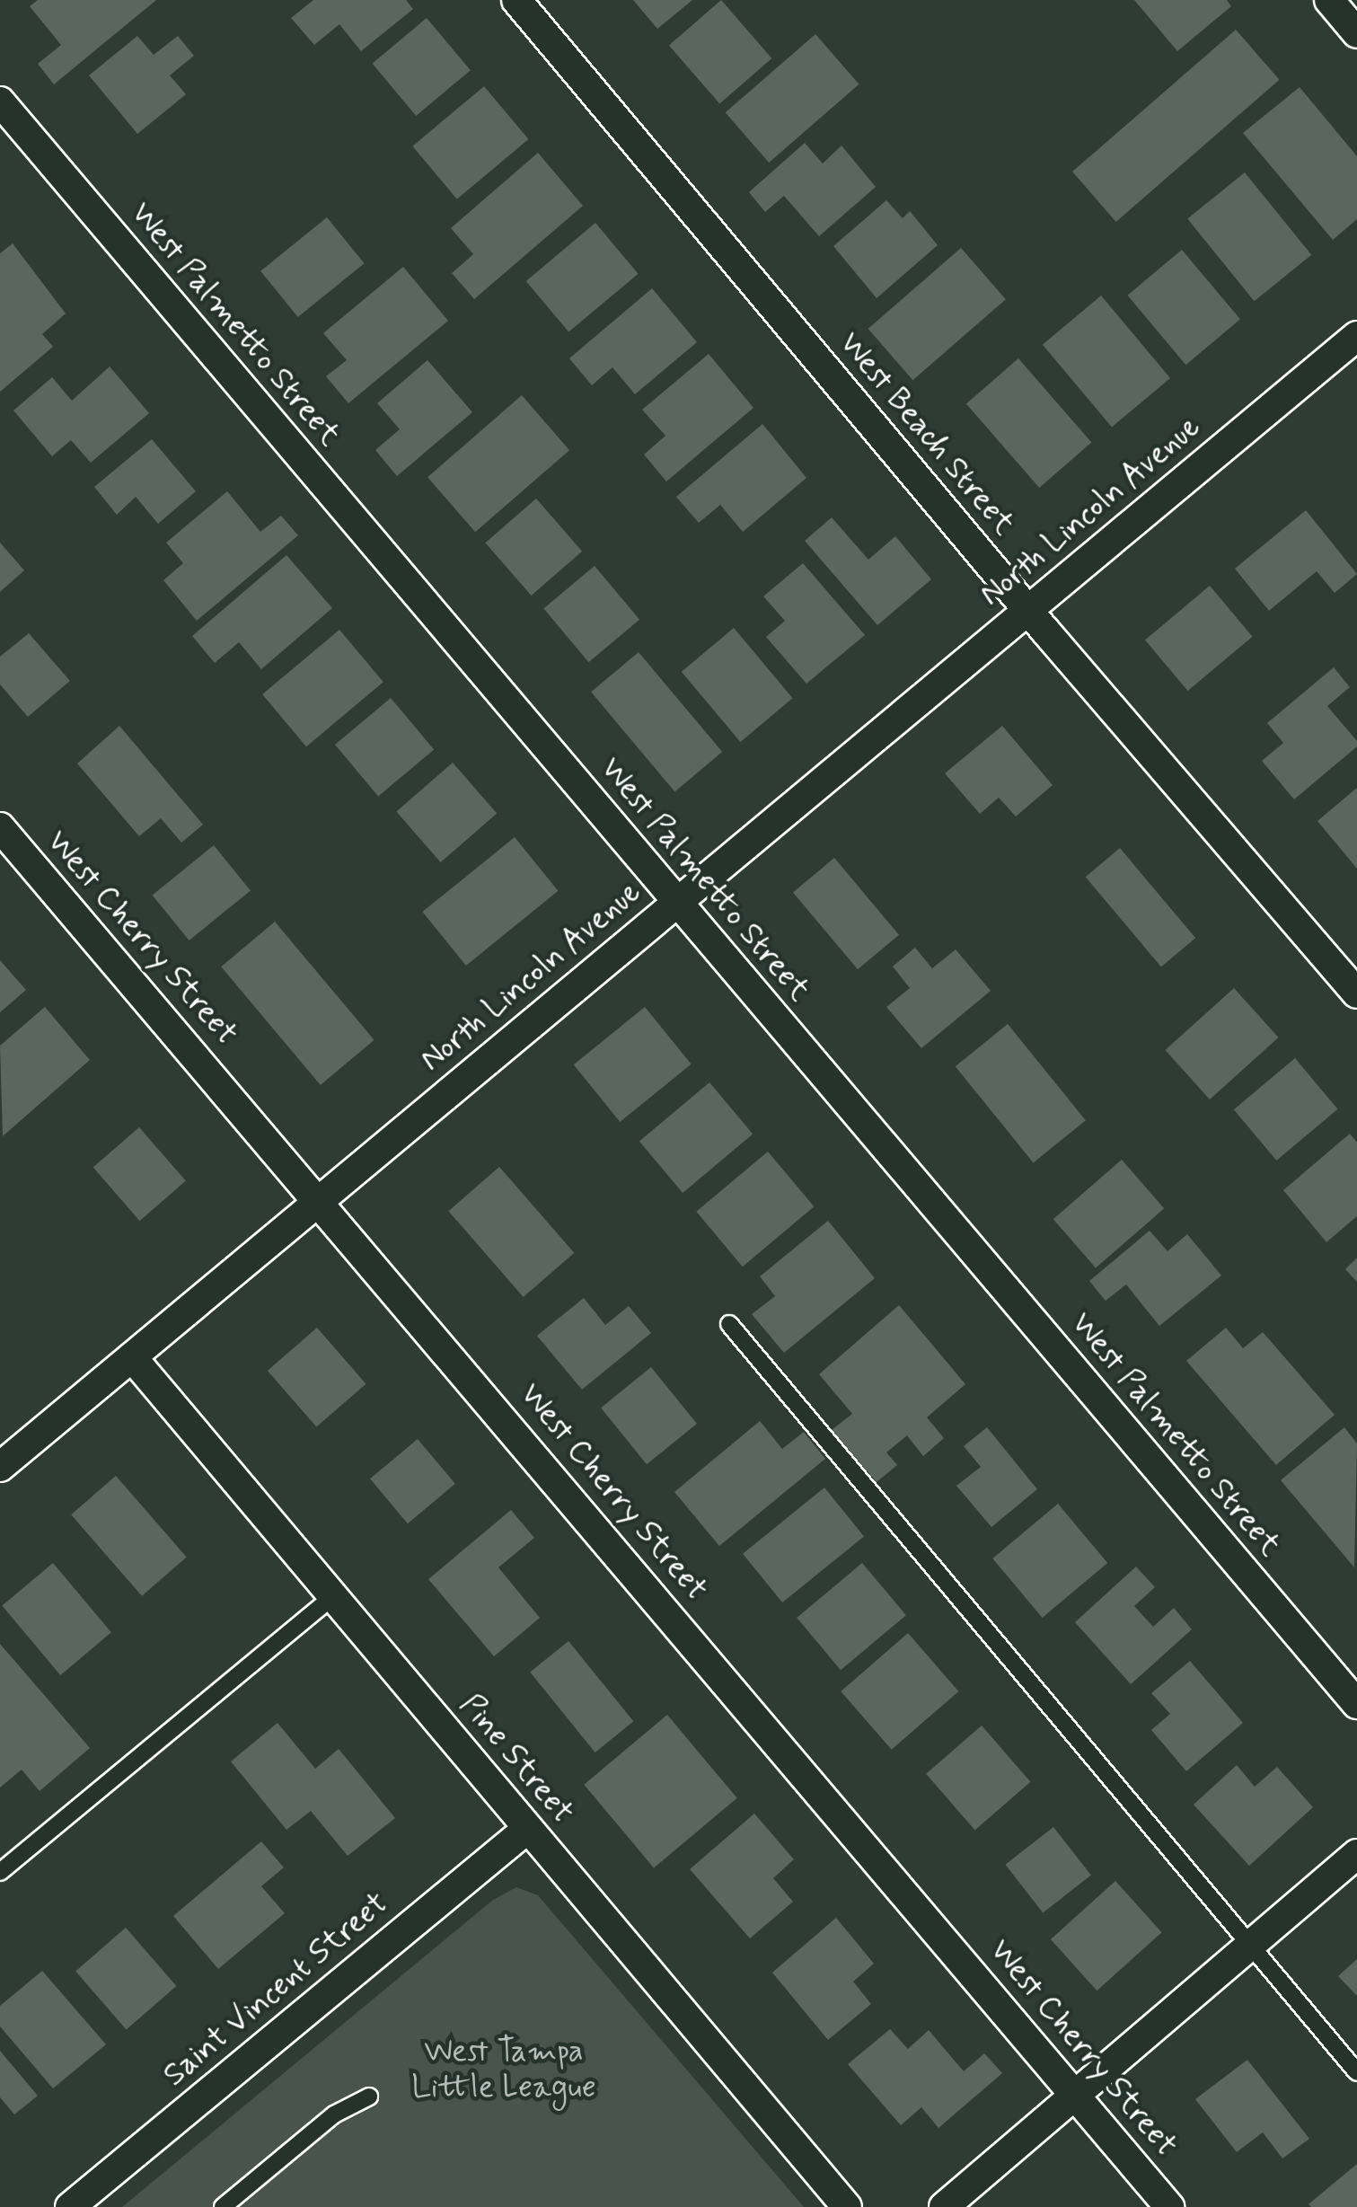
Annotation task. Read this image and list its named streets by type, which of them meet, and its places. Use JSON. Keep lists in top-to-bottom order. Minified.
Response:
{"streets":{"street":["West Palmetto Street","West Beach Street","North Lincoln Avenue","West Cherry Street","Pine Street","Saint Vincent Street"]},"crossings":[["West Palmetto Street","North Lincoln Avenue"],["West Beach Street","North Lincoln Avenue"],["North Lincoln Avenue","West Cherry Street"],["North Lincoln Avenue","Pine Street"],["Pine Street","Saint Vincent Street"]],"parks":["West Tampa Little League"]}
